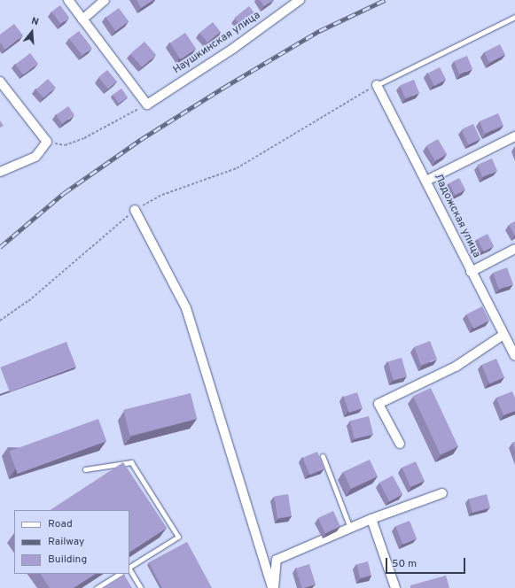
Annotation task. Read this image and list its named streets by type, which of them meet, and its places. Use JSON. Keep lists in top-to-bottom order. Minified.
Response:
{"streets":{"street":["Наушкинская улица","Ладожская улица"]},"legend":["Road","Railway","Building"],"scale_bar":"50 m","north":"top"}
